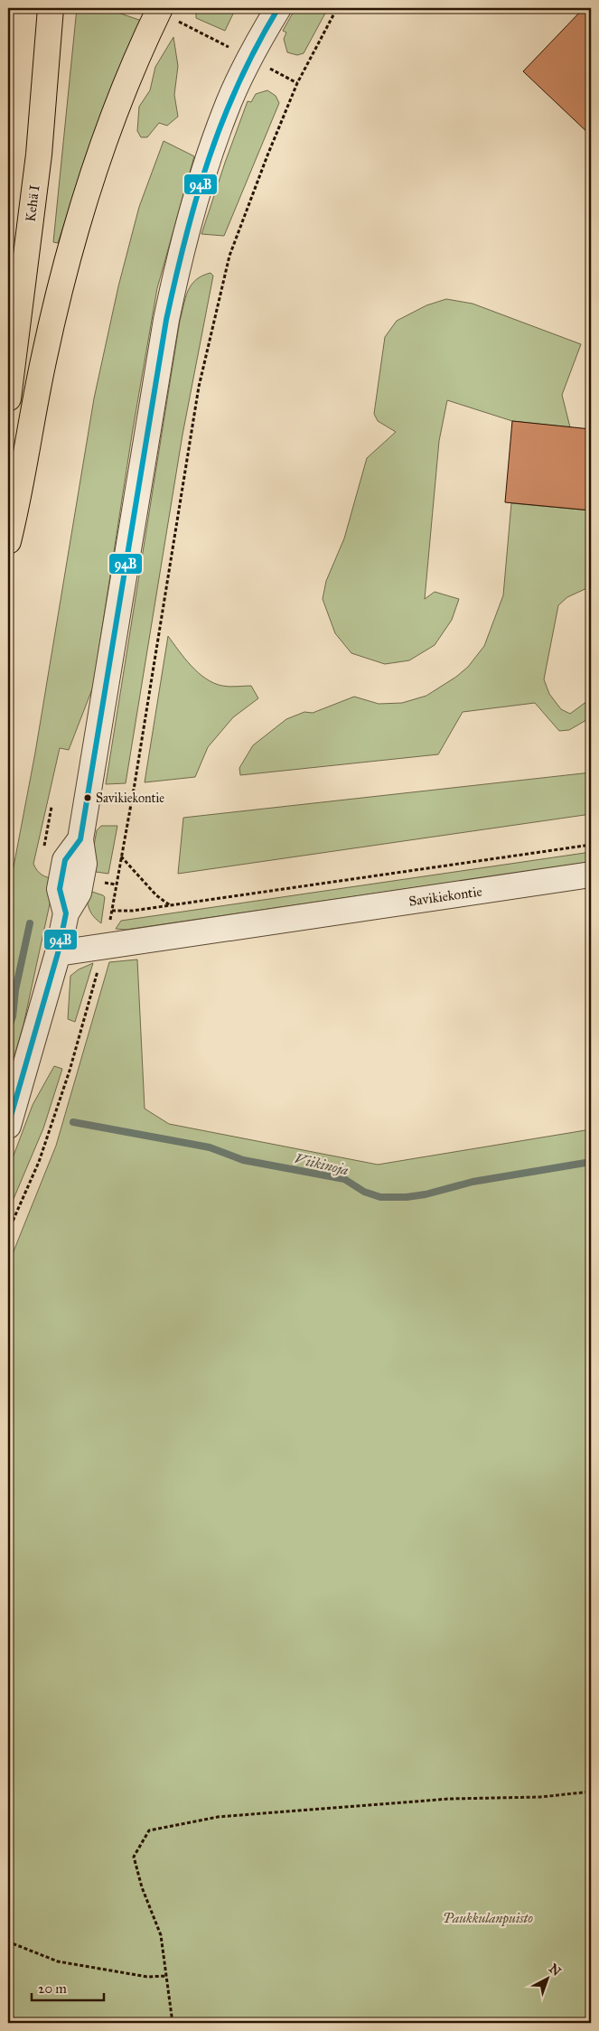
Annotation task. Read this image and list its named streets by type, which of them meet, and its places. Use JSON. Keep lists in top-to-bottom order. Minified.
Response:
{"streets":{"highway":["Kehä I"],"street":["Savikiekontie"]},"water":["Viikinoja"],"parks":["Paukkulanpuisto"],"places":["Savikiekontie"],"lines":["transit line 94B"],"scale_bar":"20 m","north":"top right"}
